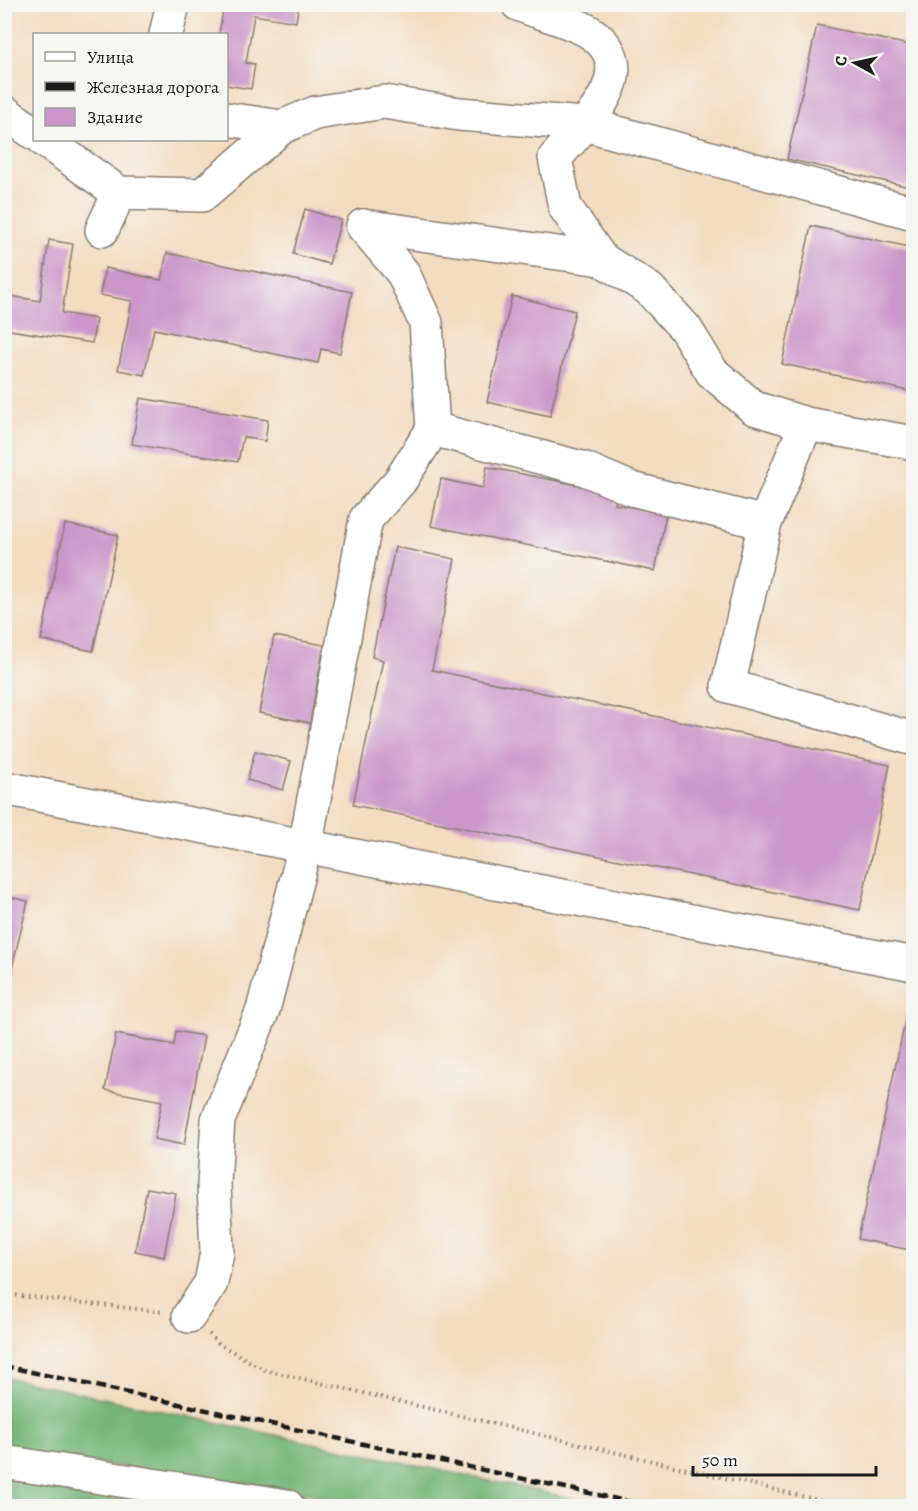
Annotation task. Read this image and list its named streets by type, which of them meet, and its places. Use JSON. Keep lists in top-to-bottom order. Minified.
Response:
{"legend":["Улица","Железная дорога","Здание"],"scale_bar":"50 m","north":"left"}
